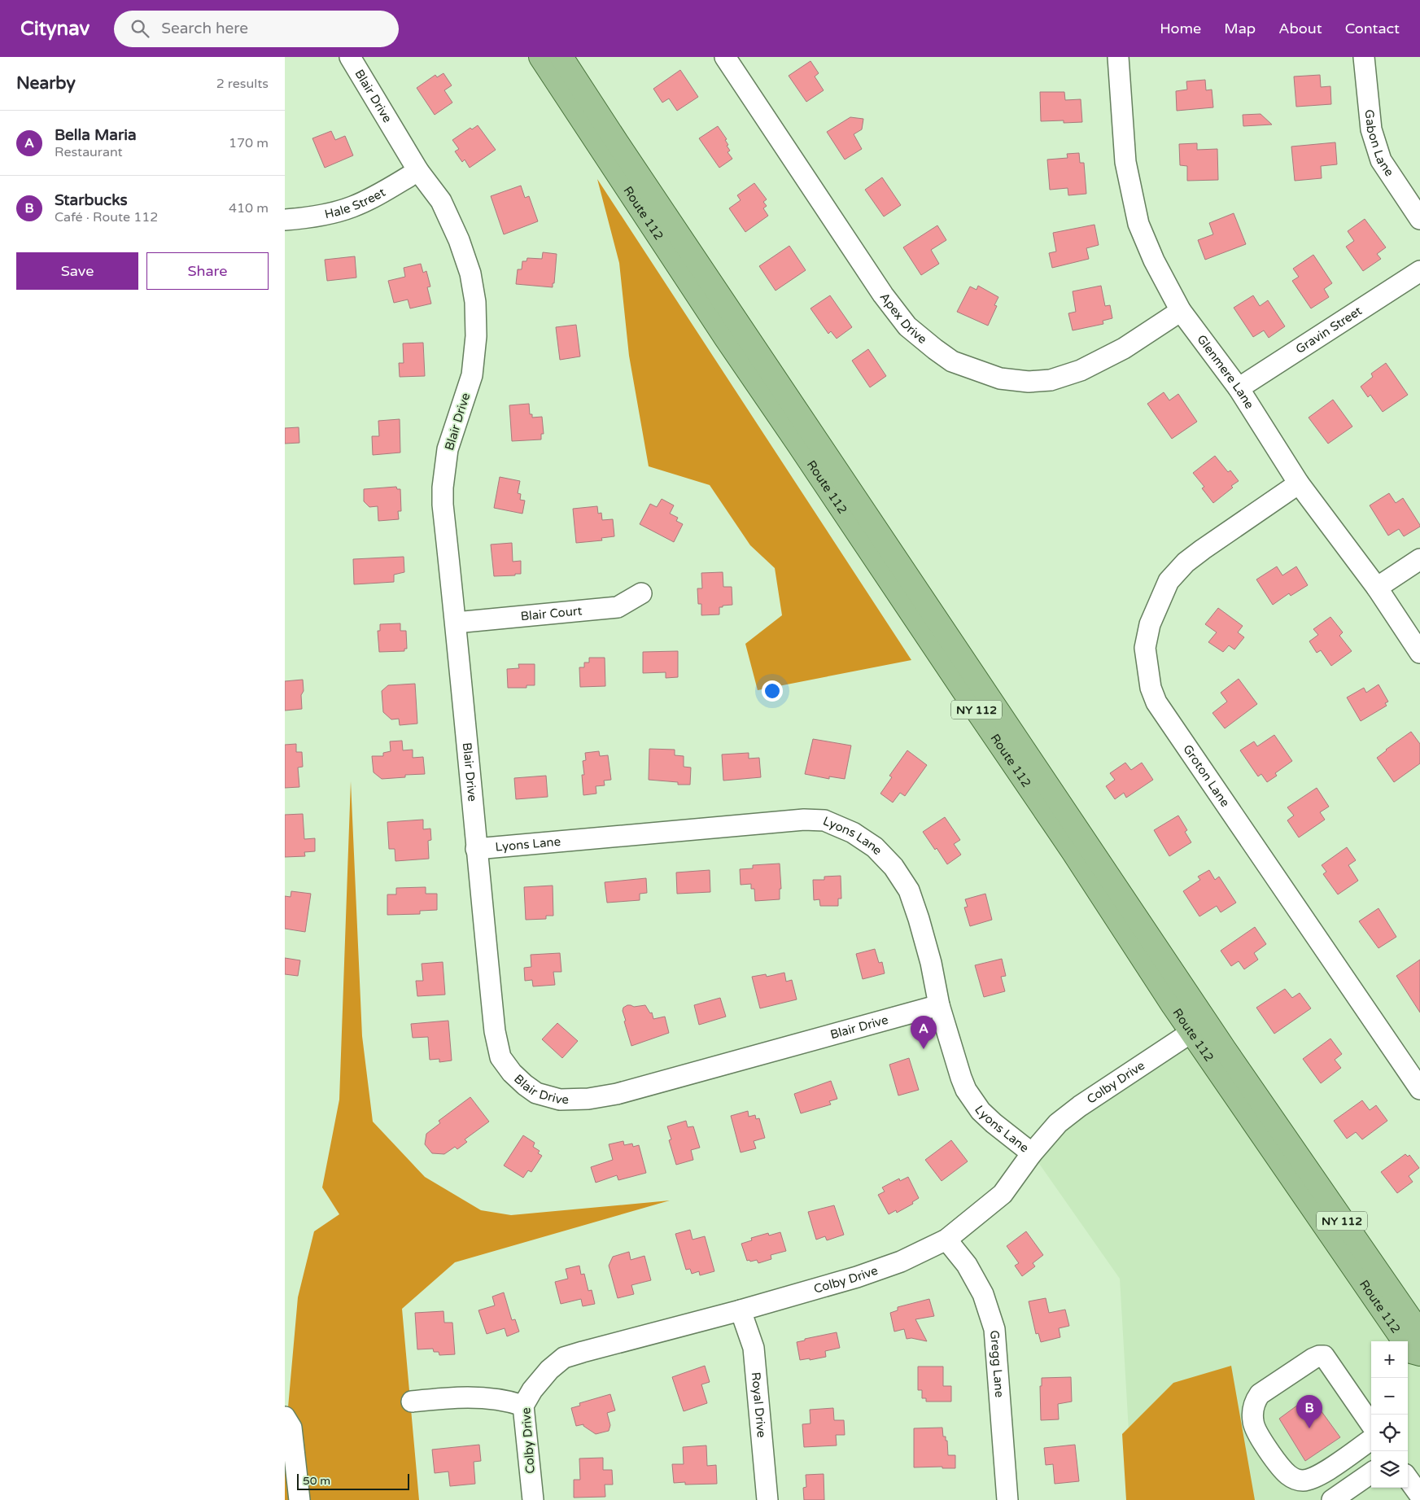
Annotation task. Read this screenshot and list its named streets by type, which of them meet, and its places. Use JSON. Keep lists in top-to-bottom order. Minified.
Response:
{"streets":{"main road":["Route 112","NY 112"],"street":["Blair Drive","Gabon Lane","Hale Street","Apex Drive","Gravin Street","Glenmere Lane","Blair Court","Groton Lane","Lyons Lane","Colby Drive","Gregg Lane","Royal Drive"]},"crossings":[["Blair Drive","Hale Street"],["Blair Drive","Blair Court"],["Blair Drive","Lyons Lane"],["Route 112","Colby Drive"],["Apex Drive","Glenmere Lane"],["Gravin Street","Glenmere Lane"],["Glenmere Lane","Groton Lane"],["Lyons Lane","Colby Drive"],["Colby Drive","Gregg Lane"],["Colby Drive","Royal Drive"]],"scale_bar":"50 m","page":{"header":"Citynav","search":"Search here","nav":["Home","Map","About","Contact"],"heading":["Nearby","2 results"],"list":[{"mark":"A","name":"Bella Maria","note":"Restaurant","value":"170 m"},{"mark":"B","name":"Starbucks","note":"Café · Route 112","value":"410 m"}],"buttons":["Save","Share"],"pins":["A","B"],"map_buttons":["+","−"],"scale":"50 m"}}
